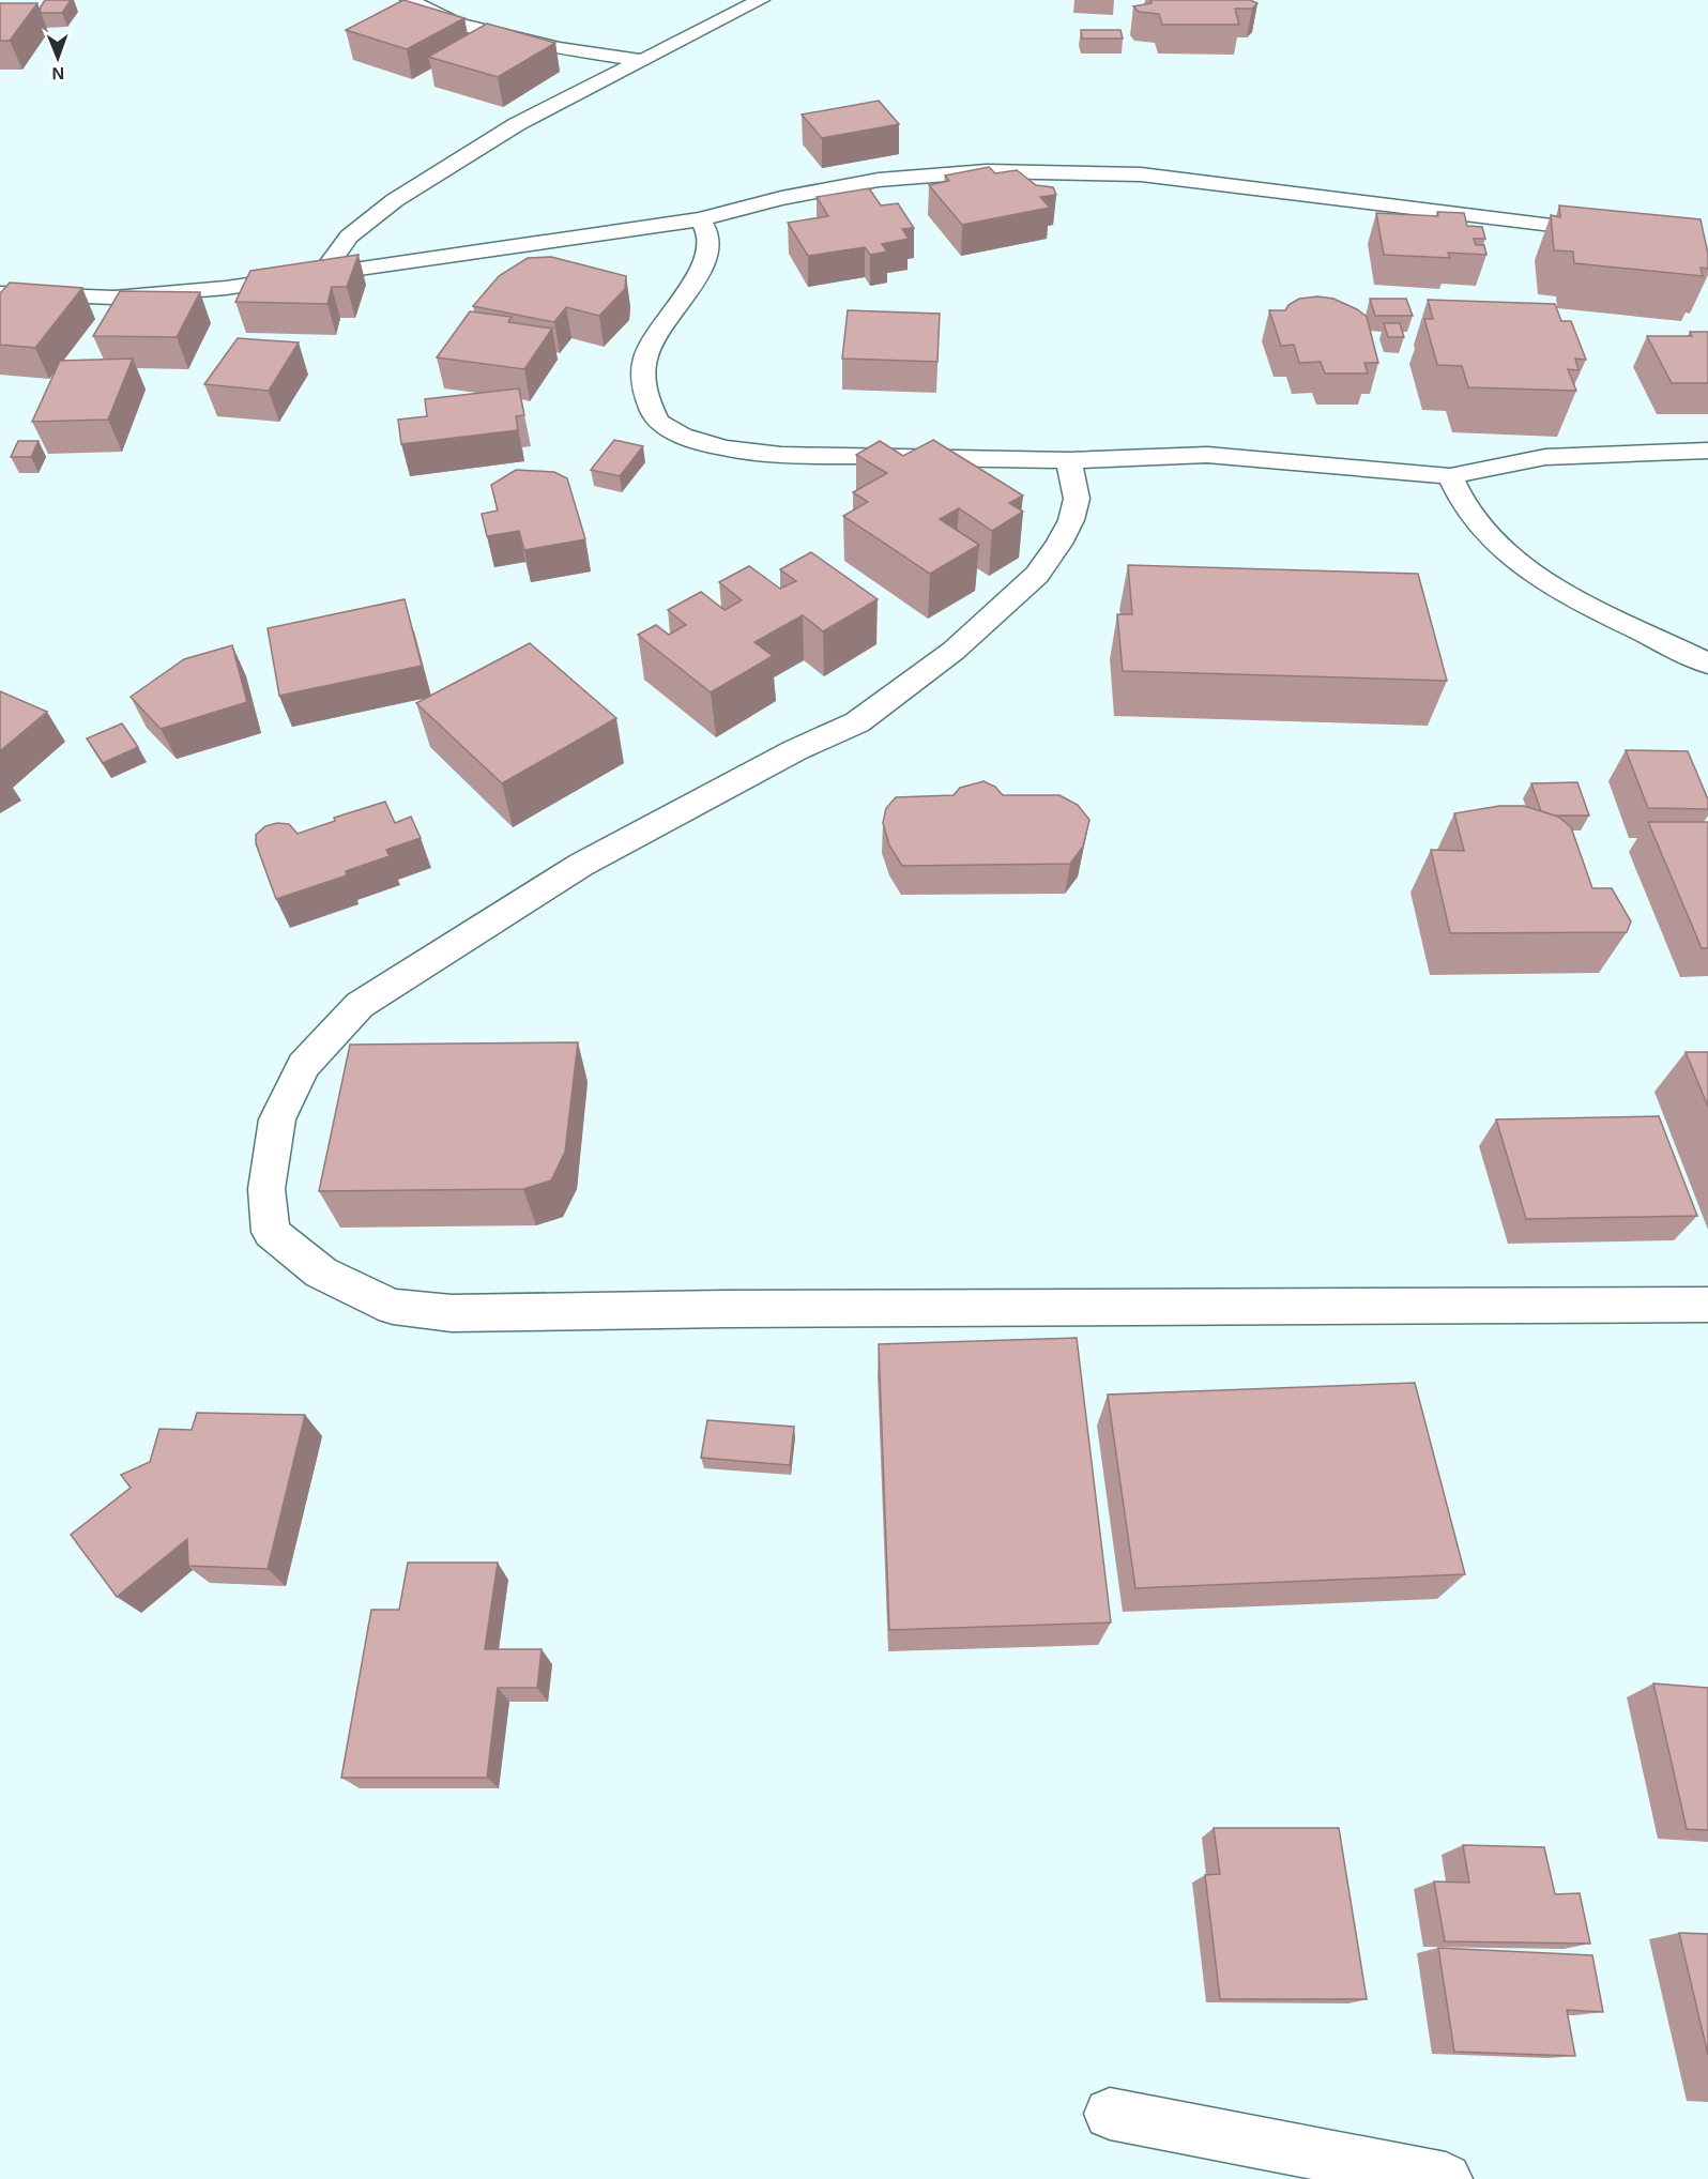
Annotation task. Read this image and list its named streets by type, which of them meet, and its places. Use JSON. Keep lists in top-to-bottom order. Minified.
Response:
{"north":"bottom"}
